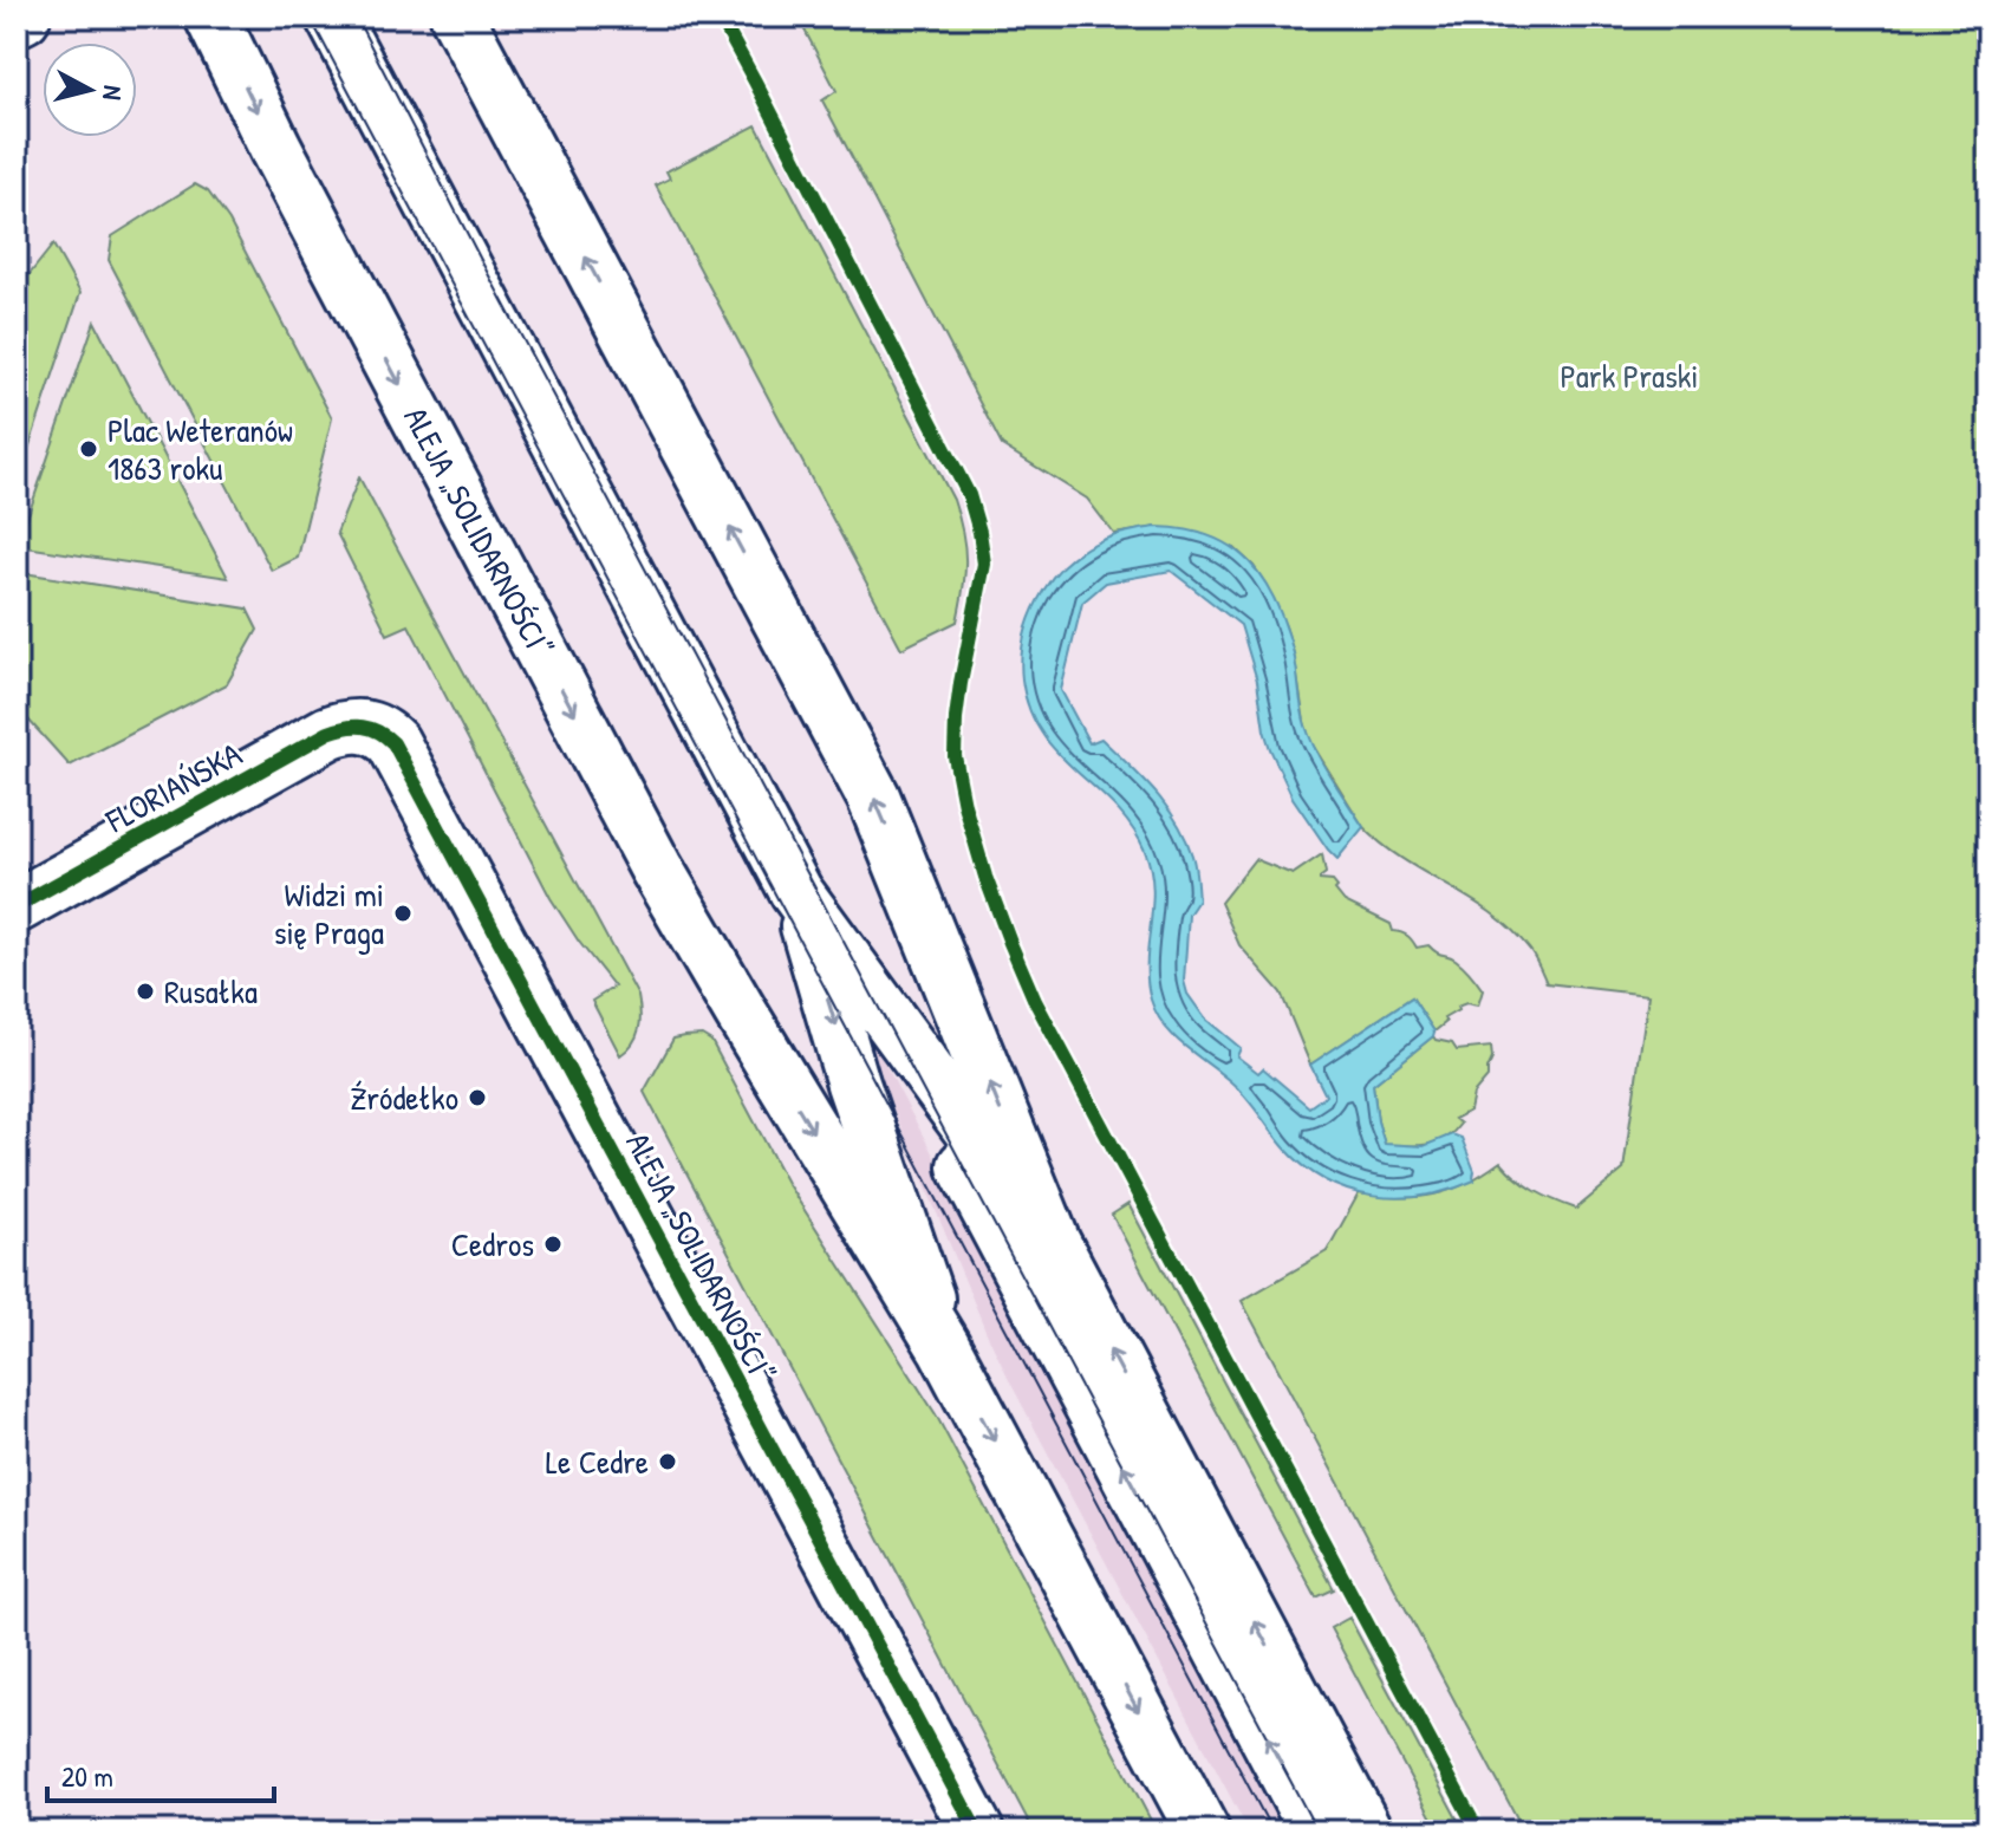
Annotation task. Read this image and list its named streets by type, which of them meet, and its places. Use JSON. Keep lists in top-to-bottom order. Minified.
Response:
{"streets":{"main road":["ALEJA „SOLIDARNOŚCI”","FLORIAŃSKA"]},"crossings":[["ALEJA „SOLIDARNOŚCI”","FLORIAŃSKA"]],"parks":["Park Praski"],"places":["Plac Weteranów 1863 roku","Widzi mi się Praga","Rusałka","Źródełko","Cedros","Le Cedre"],"scale_bar":"20 m","north":"right"}
